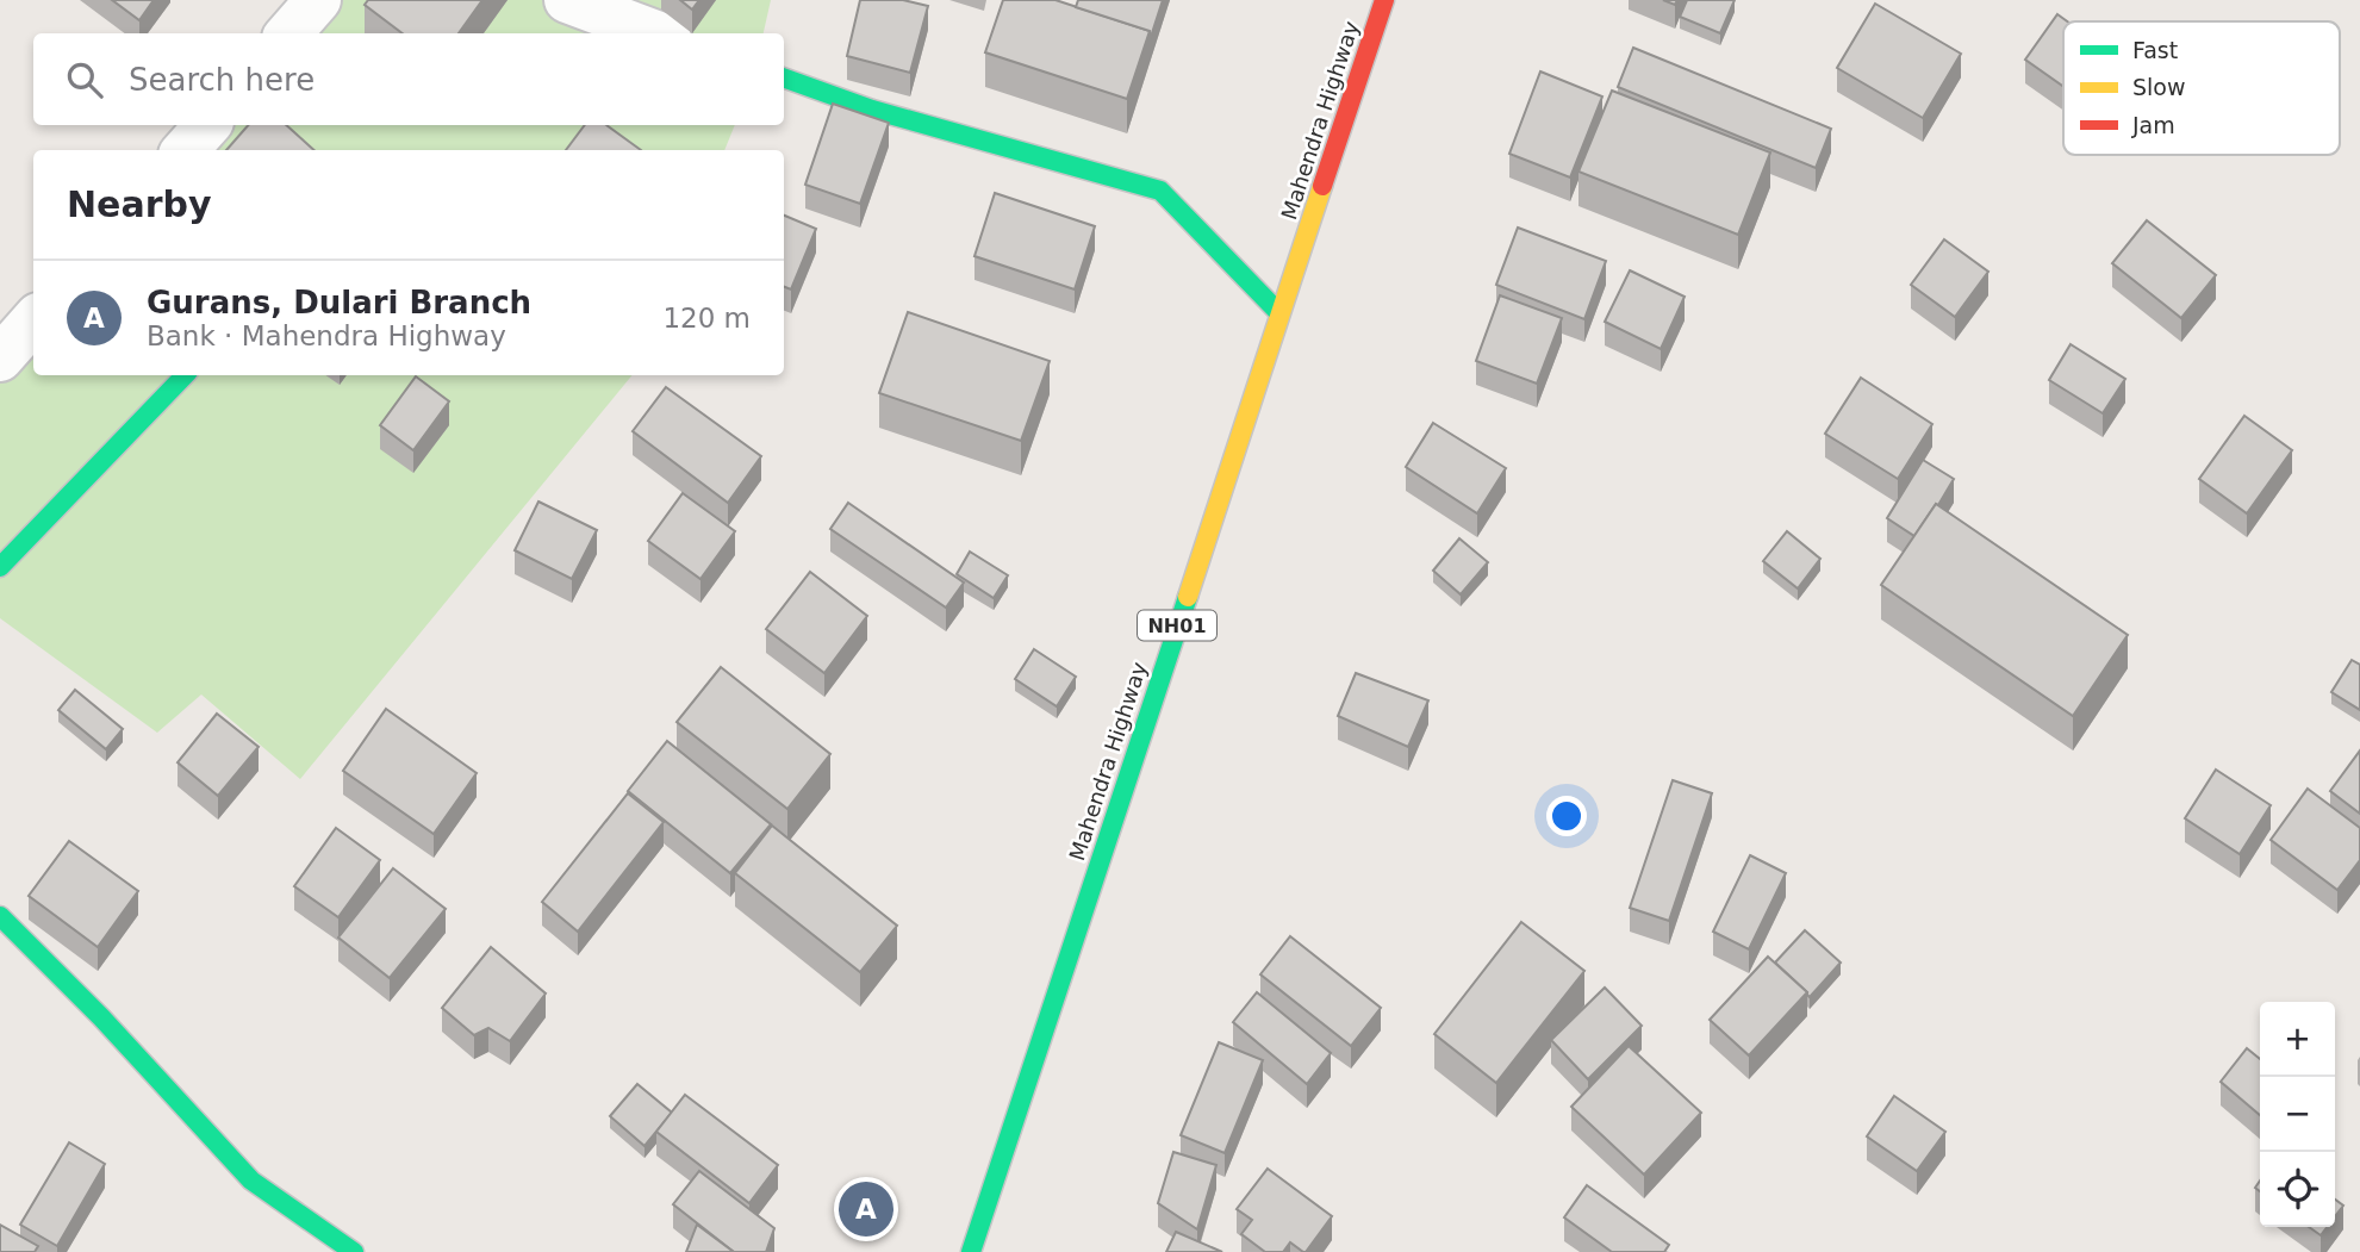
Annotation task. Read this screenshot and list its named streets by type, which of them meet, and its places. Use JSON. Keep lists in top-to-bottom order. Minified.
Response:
{"streets":{"main road":["Mahendra Highway","NH01"]},"legend":["Fast","Slow","Jam"],"page":{"search":"Search here","heading":"Nearby","list":[{"mark":"A","name":"Gurans, Dulari Branch","note":"Bank · Mahendra Highway","value":"120 m"}],"map_buttons":["+","−"],"pins":"A"}}
